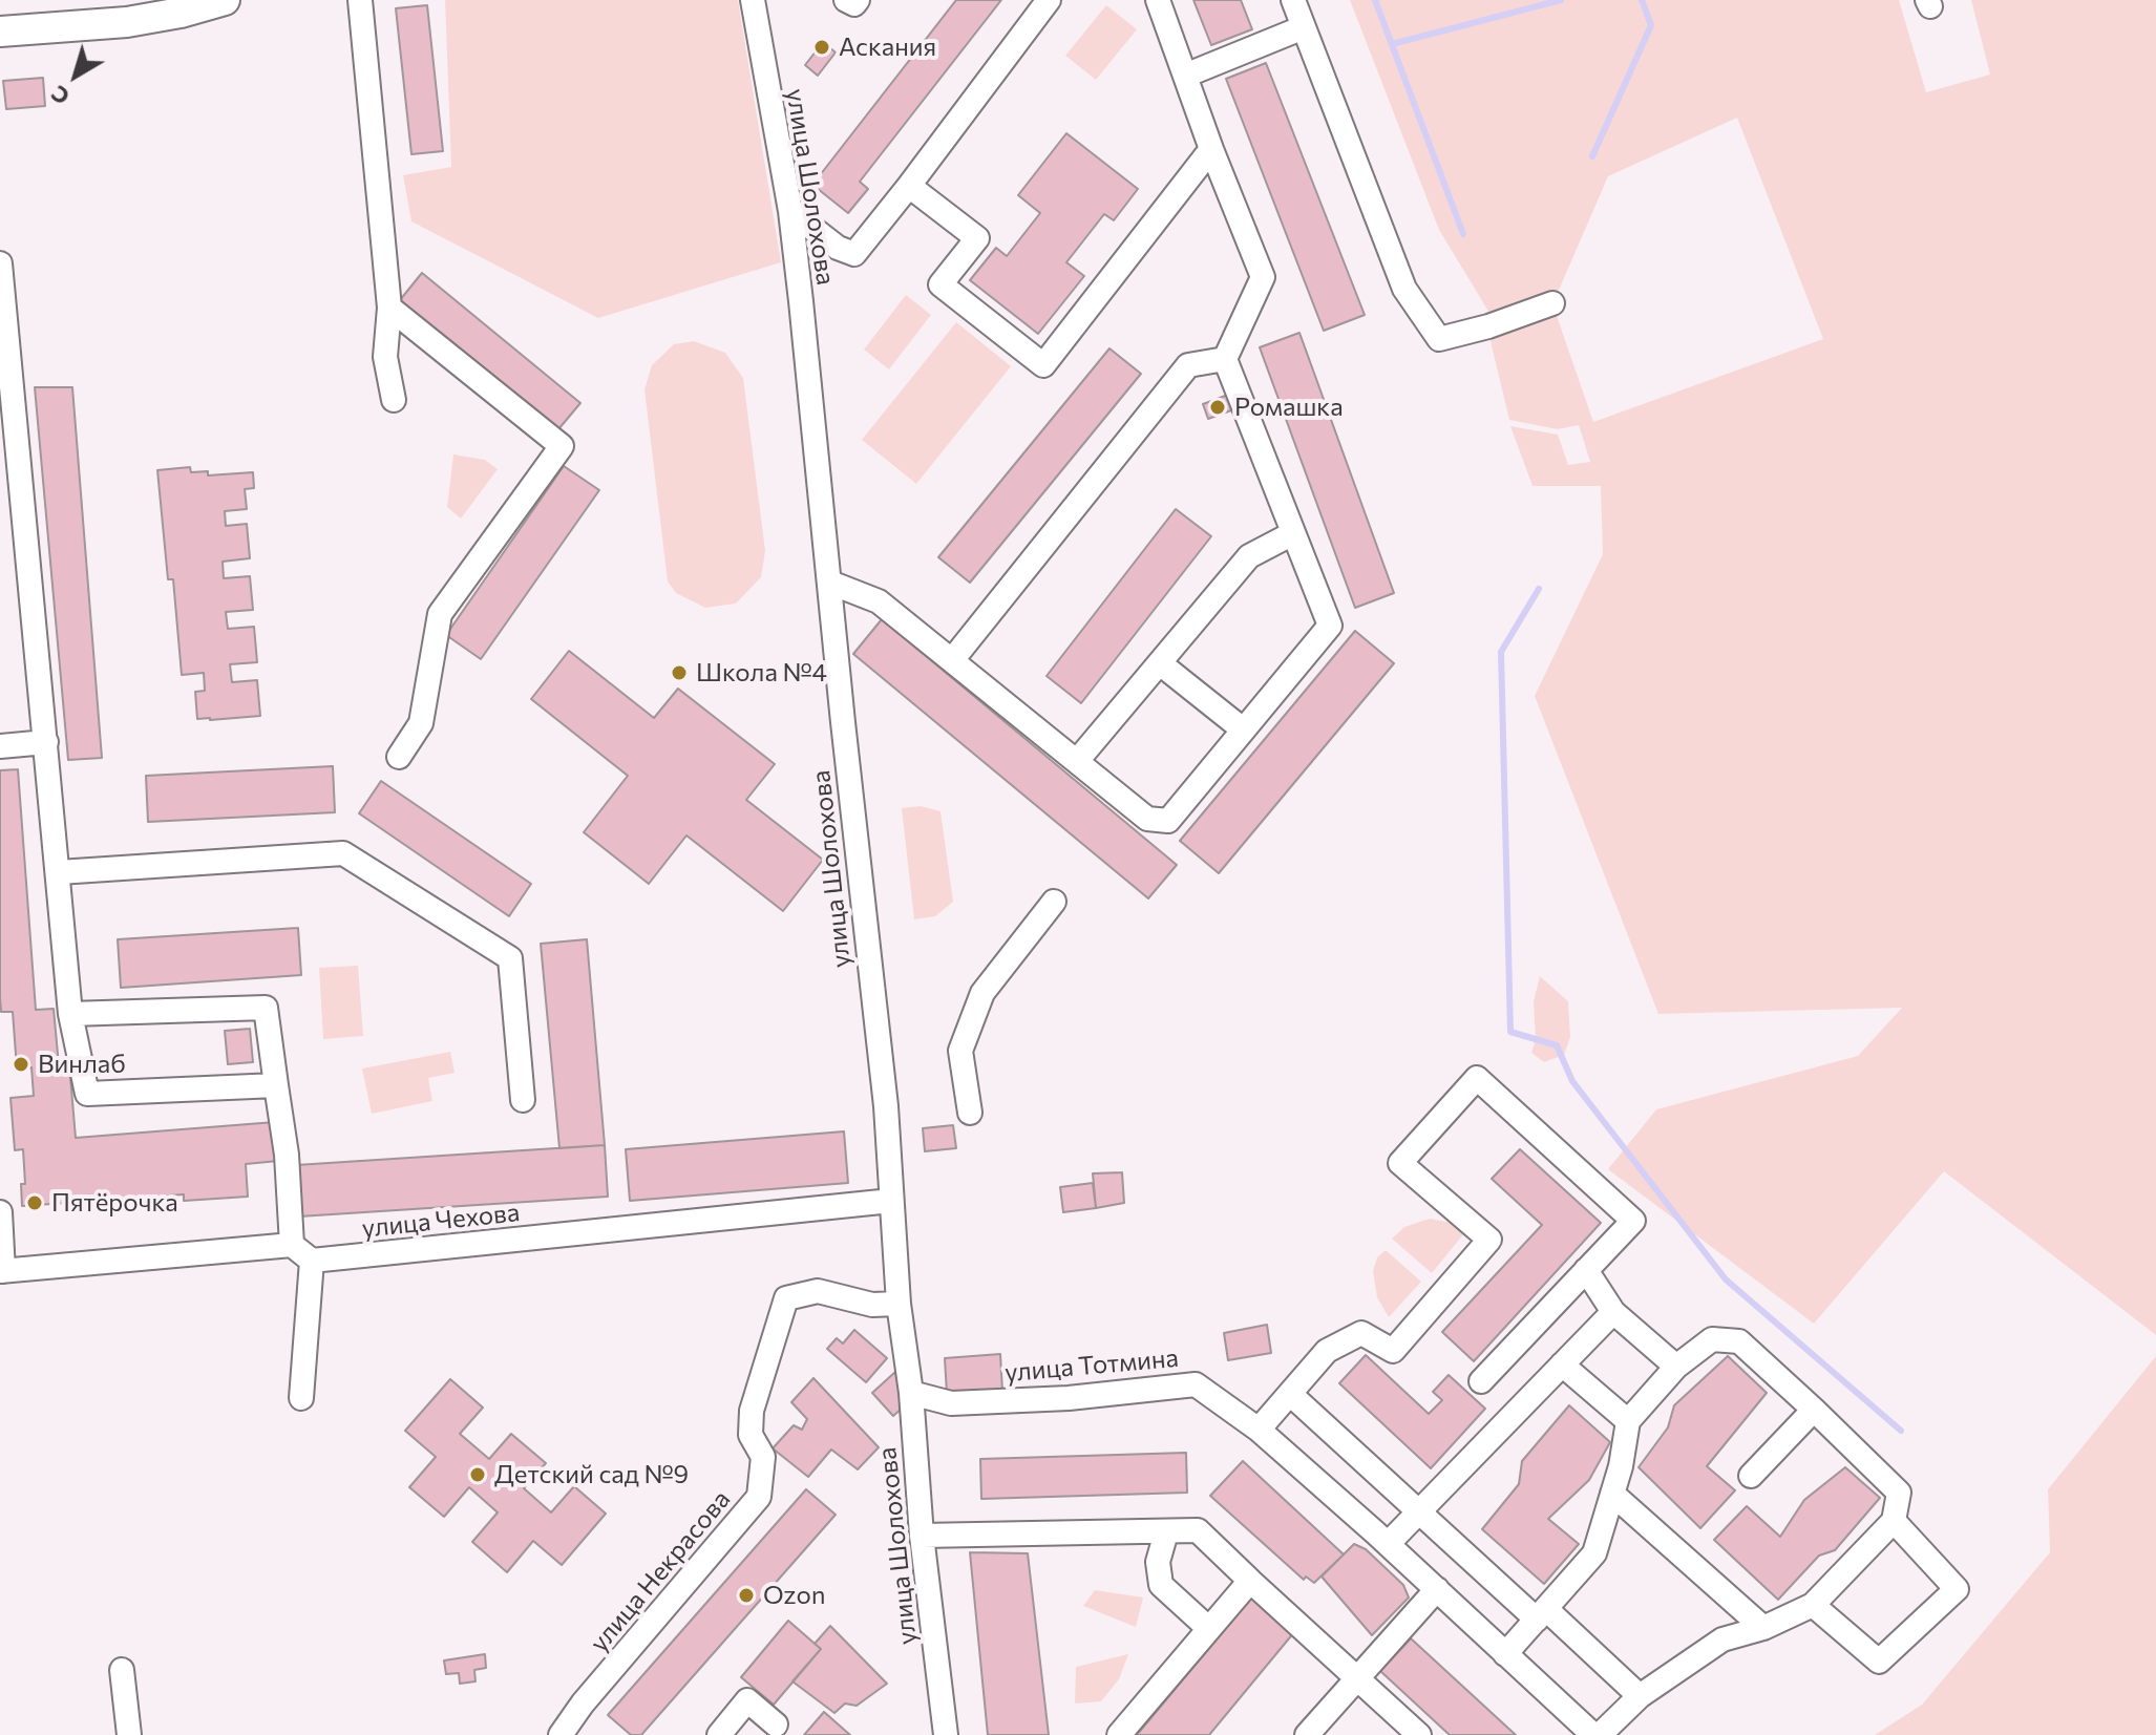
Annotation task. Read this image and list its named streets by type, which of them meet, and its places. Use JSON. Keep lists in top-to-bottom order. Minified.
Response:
{"streets":{"street":["улица Шолохова","улица Чехова","улица Тотмина","улица Некрасова"]},"crossings":[["улица Шолохова","улица Чехова"],["улица Шолохова","улица Тотмина"],["улица Шолохова","улица Некрасова"]],"places":["Аскания","Ромашка","Школа №4","Винлаб","Пятёрочка","Детский сад №9","Ozon"],"north":"bottom left"}
